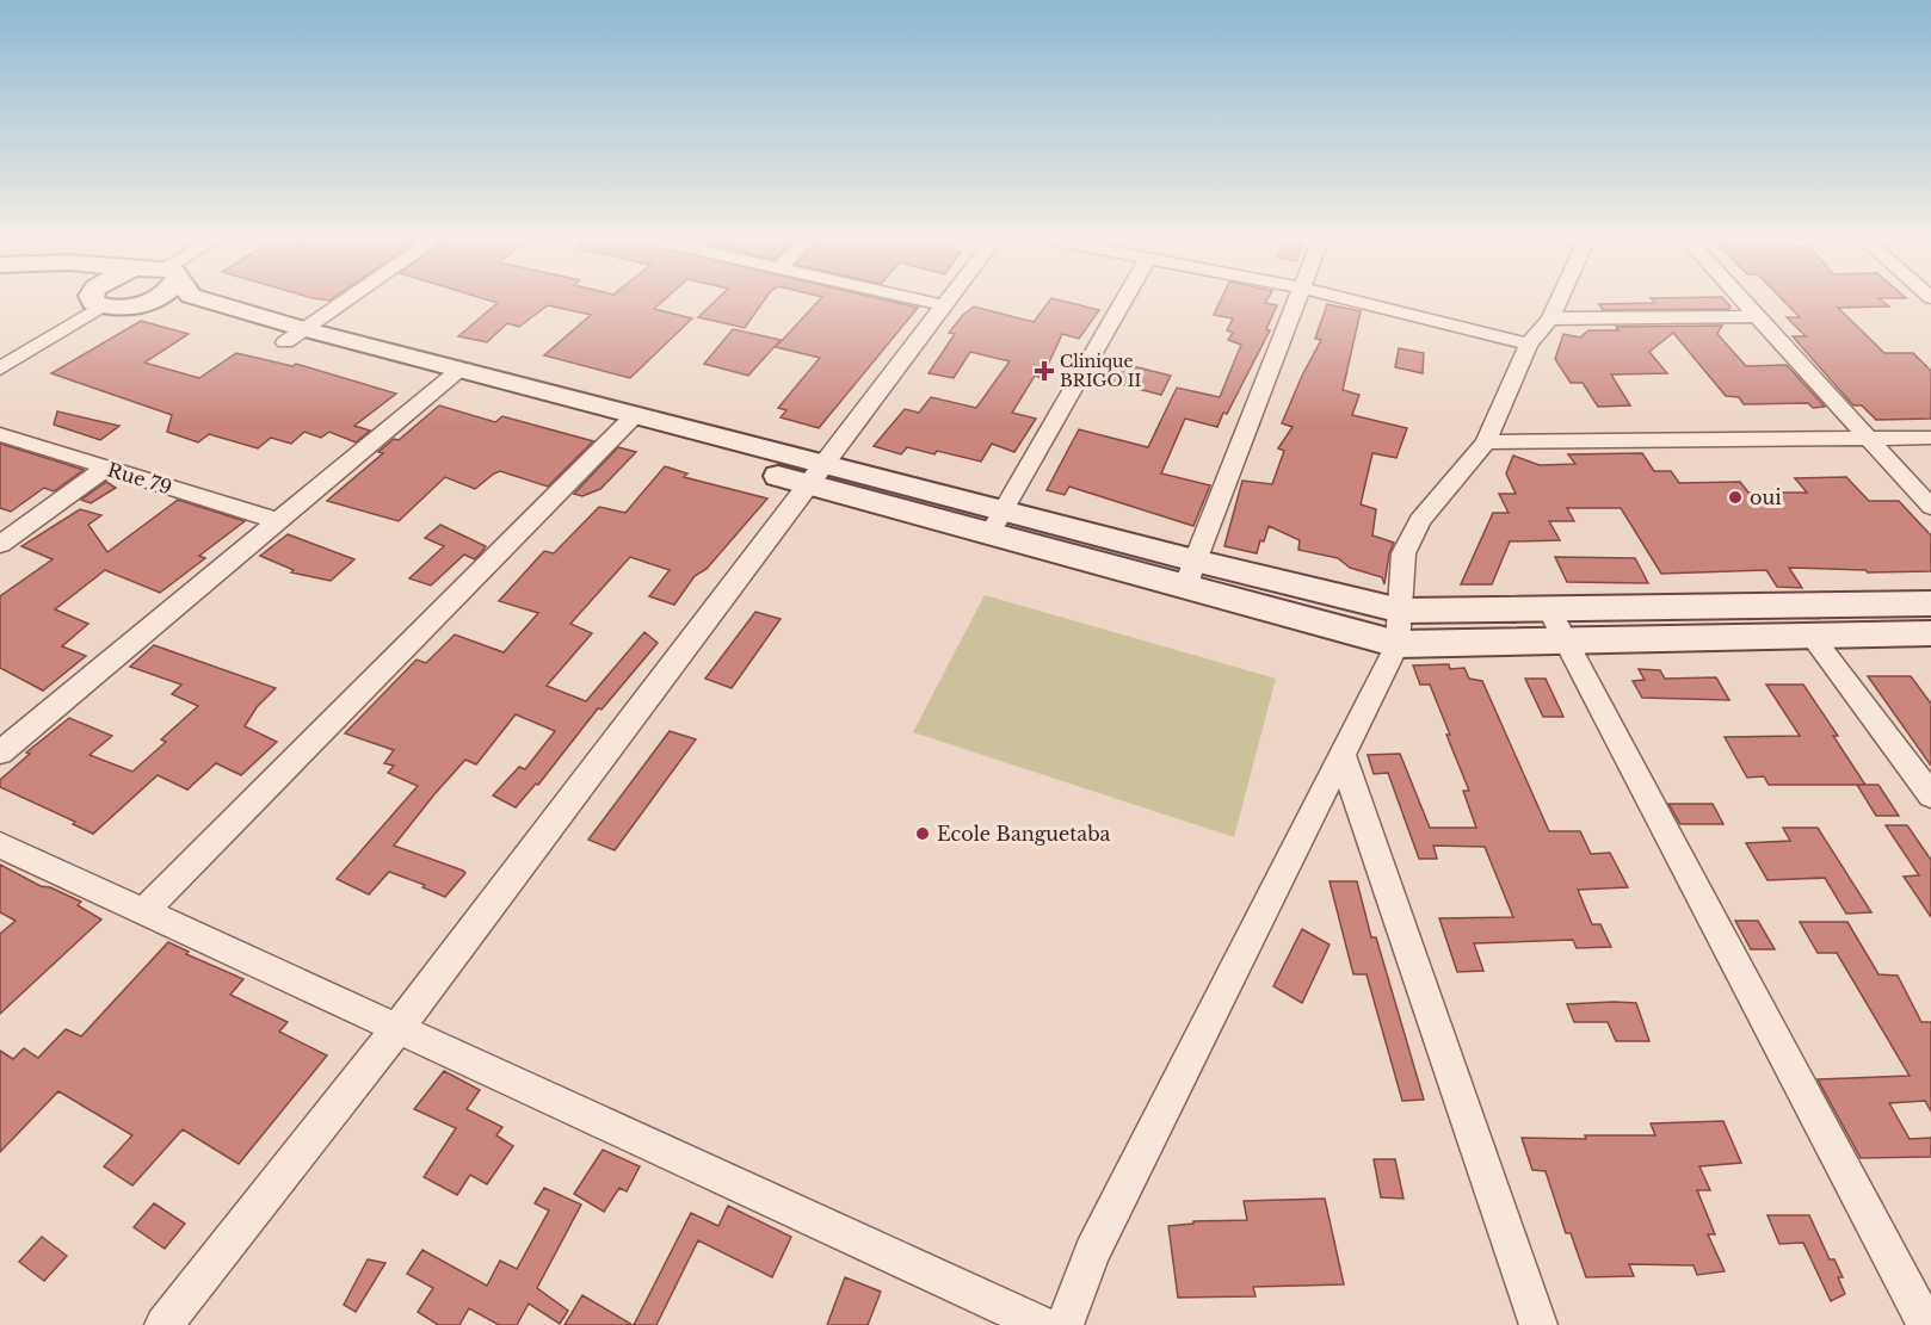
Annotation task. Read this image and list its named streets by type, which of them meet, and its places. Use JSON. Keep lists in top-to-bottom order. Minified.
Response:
{"streets":{"street":["Rue 79"]},"places":{"health":["Clinique BRIGO II"],"other":["oui","Ecole Banguetaba"]}}
